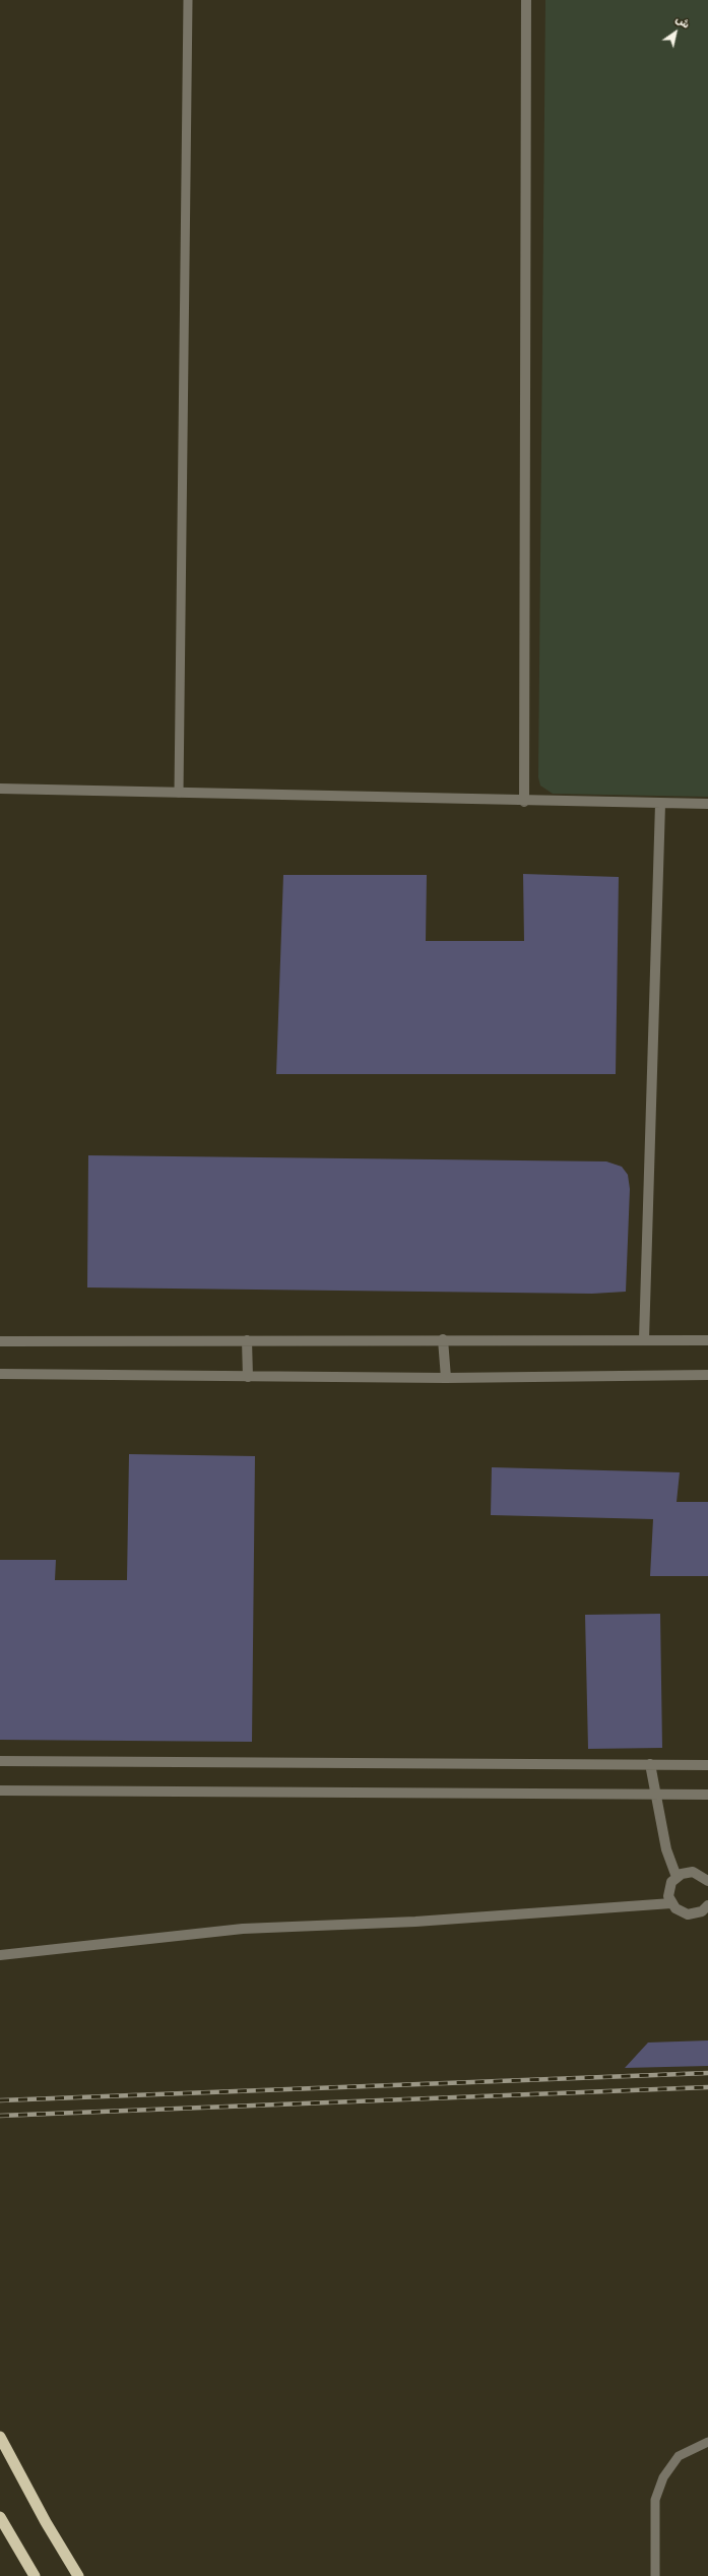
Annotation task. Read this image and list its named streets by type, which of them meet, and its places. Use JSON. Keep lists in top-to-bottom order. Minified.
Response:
{"north":"top right"}
